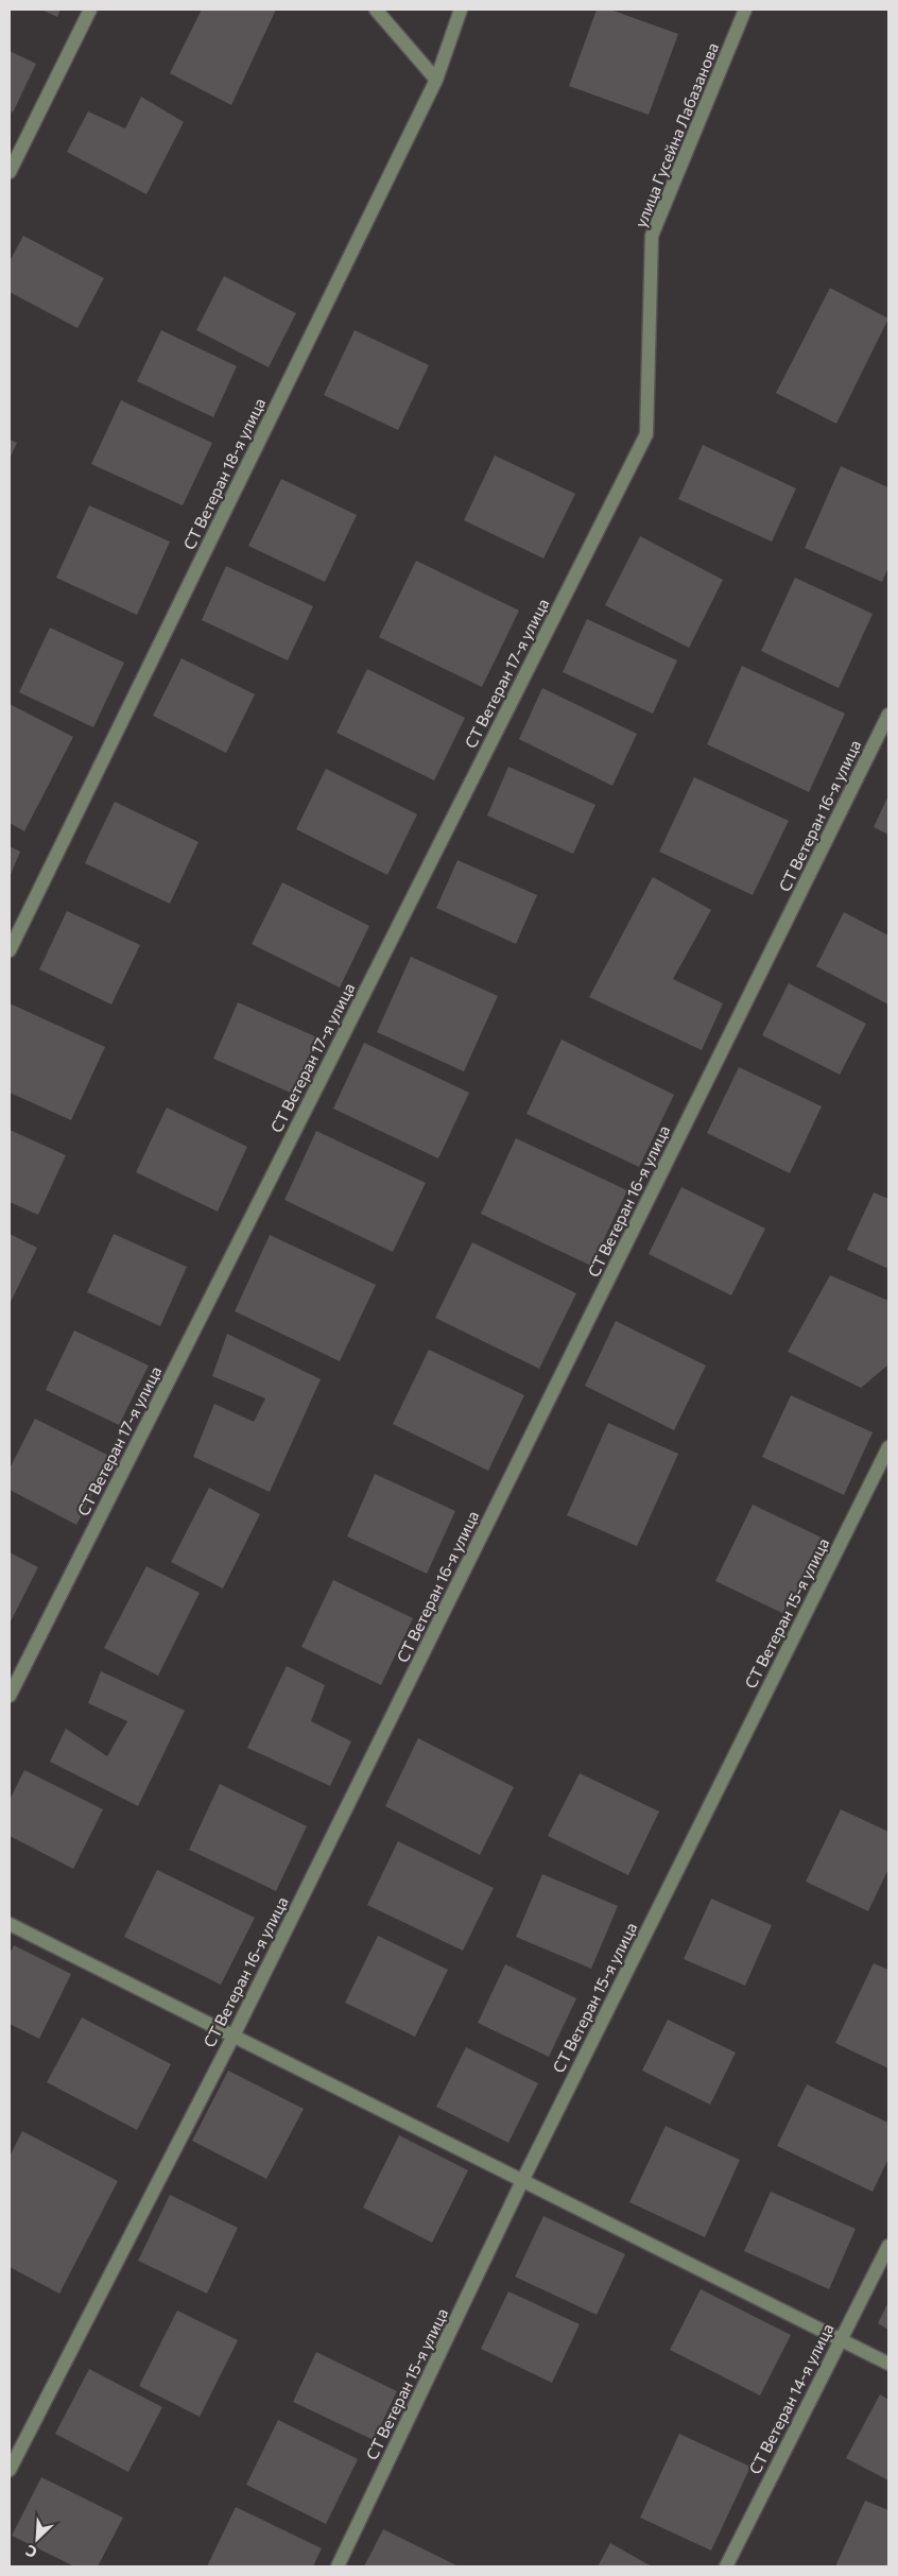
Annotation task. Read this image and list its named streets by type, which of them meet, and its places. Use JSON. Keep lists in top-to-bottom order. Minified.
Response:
{"streets":{"street":["улица Гусейна Лабазанова","СТ Ветеран 18-я улица","СТ Ветеран 17-я улица","СТ Ветеран 16-я улица","СТ Ветеран 15-я улица","СТ Ветеран 14-я улица"]},"crossings":[["улица Гусейна Лабазанова","СТ Ветеран 17-я улица"]],"north":"bottom left"}
